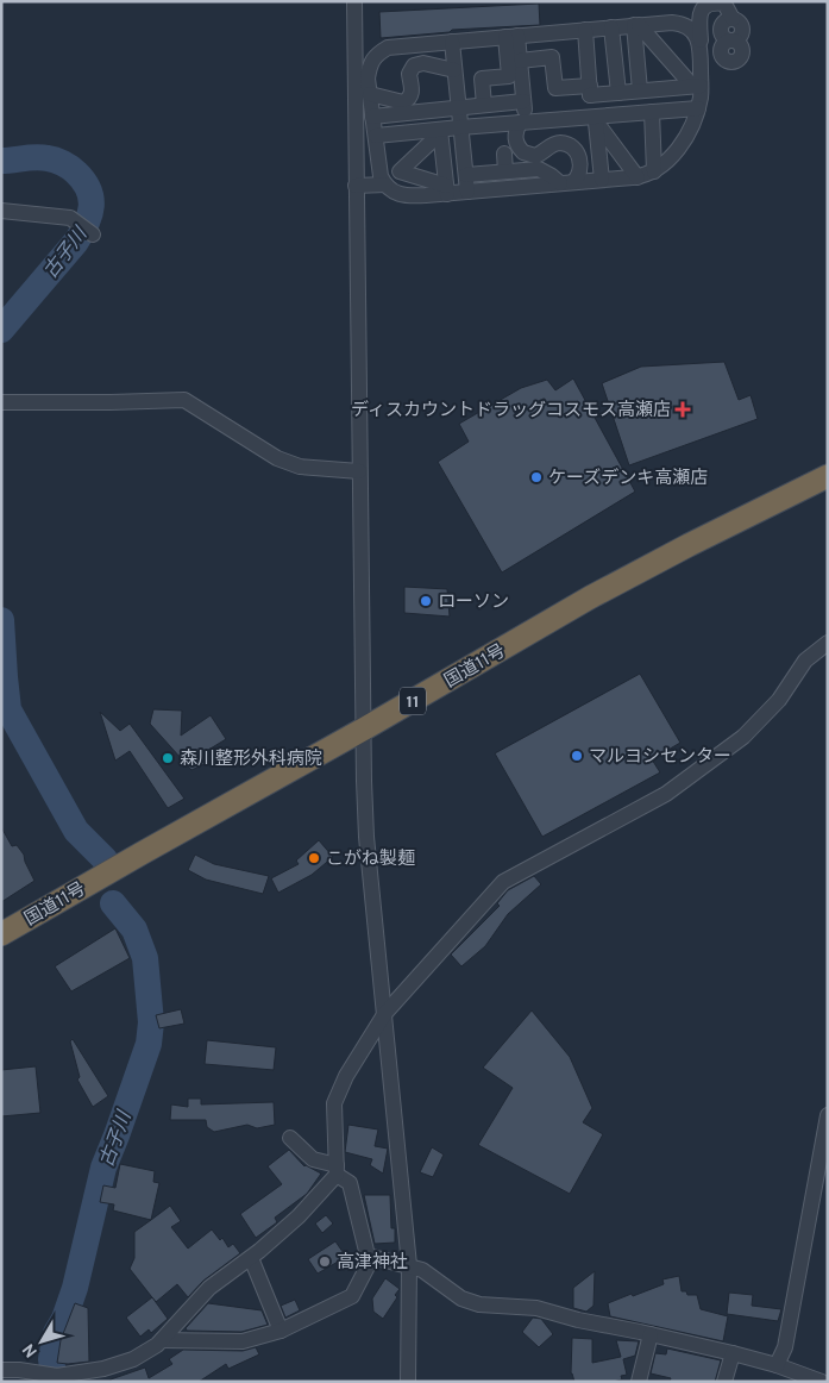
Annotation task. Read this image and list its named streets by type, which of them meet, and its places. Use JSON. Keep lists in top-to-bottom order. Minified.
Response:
{"streets":{"highway":["国道11号","11"]},"water":["古子川"],"places":{"health":["ディスカウントドラッグコスモス高瀬店"],"other":["ケーズデンキ高瀬店","ローソン","マルヨシセンター","森川整形外科病院","こがね製麺","高津神社"]},"north":"bottom left"}
